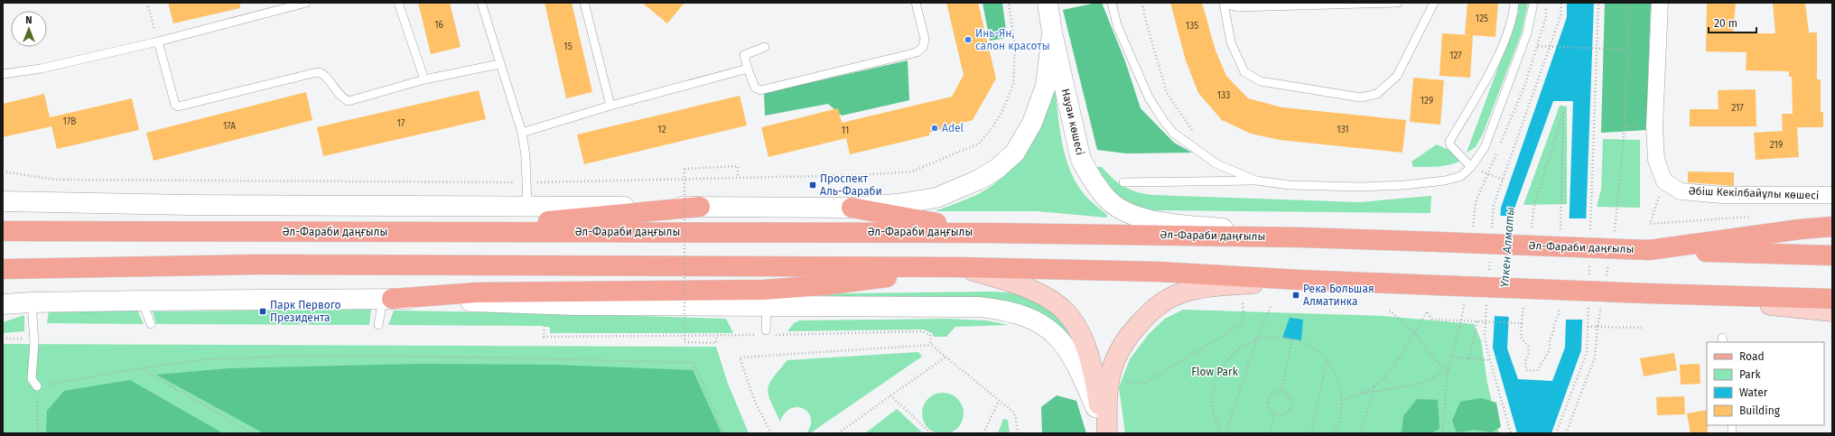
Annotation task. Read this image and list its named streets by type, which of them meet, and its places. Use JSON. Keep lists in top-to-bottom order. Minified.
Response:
{"streets":{"main road":["Әл-Фараби даңғылы"],"street":["Науаи көшесі","Әбіш Кекілбайұлы көшесі"]},"crossings":[["Науаи көшесі","Әл-Фараби даңғылы"]],"water":["Үлкен Алматы"],"parks":["Flow Park"],"places":{"other":["Инь-Ян, салон красоты","Adel"],"transit":["Проспект Аль-Фараби","Река Большая Алматинка","Парк Первого Президента"]},"house_numbers":["125","16","135","15","127","133","129","217","17В","17","17А","12","131","11","219"],"legend":["Road","Park","Water","Building"],"scale_bar":"20 m","north":"top"}
